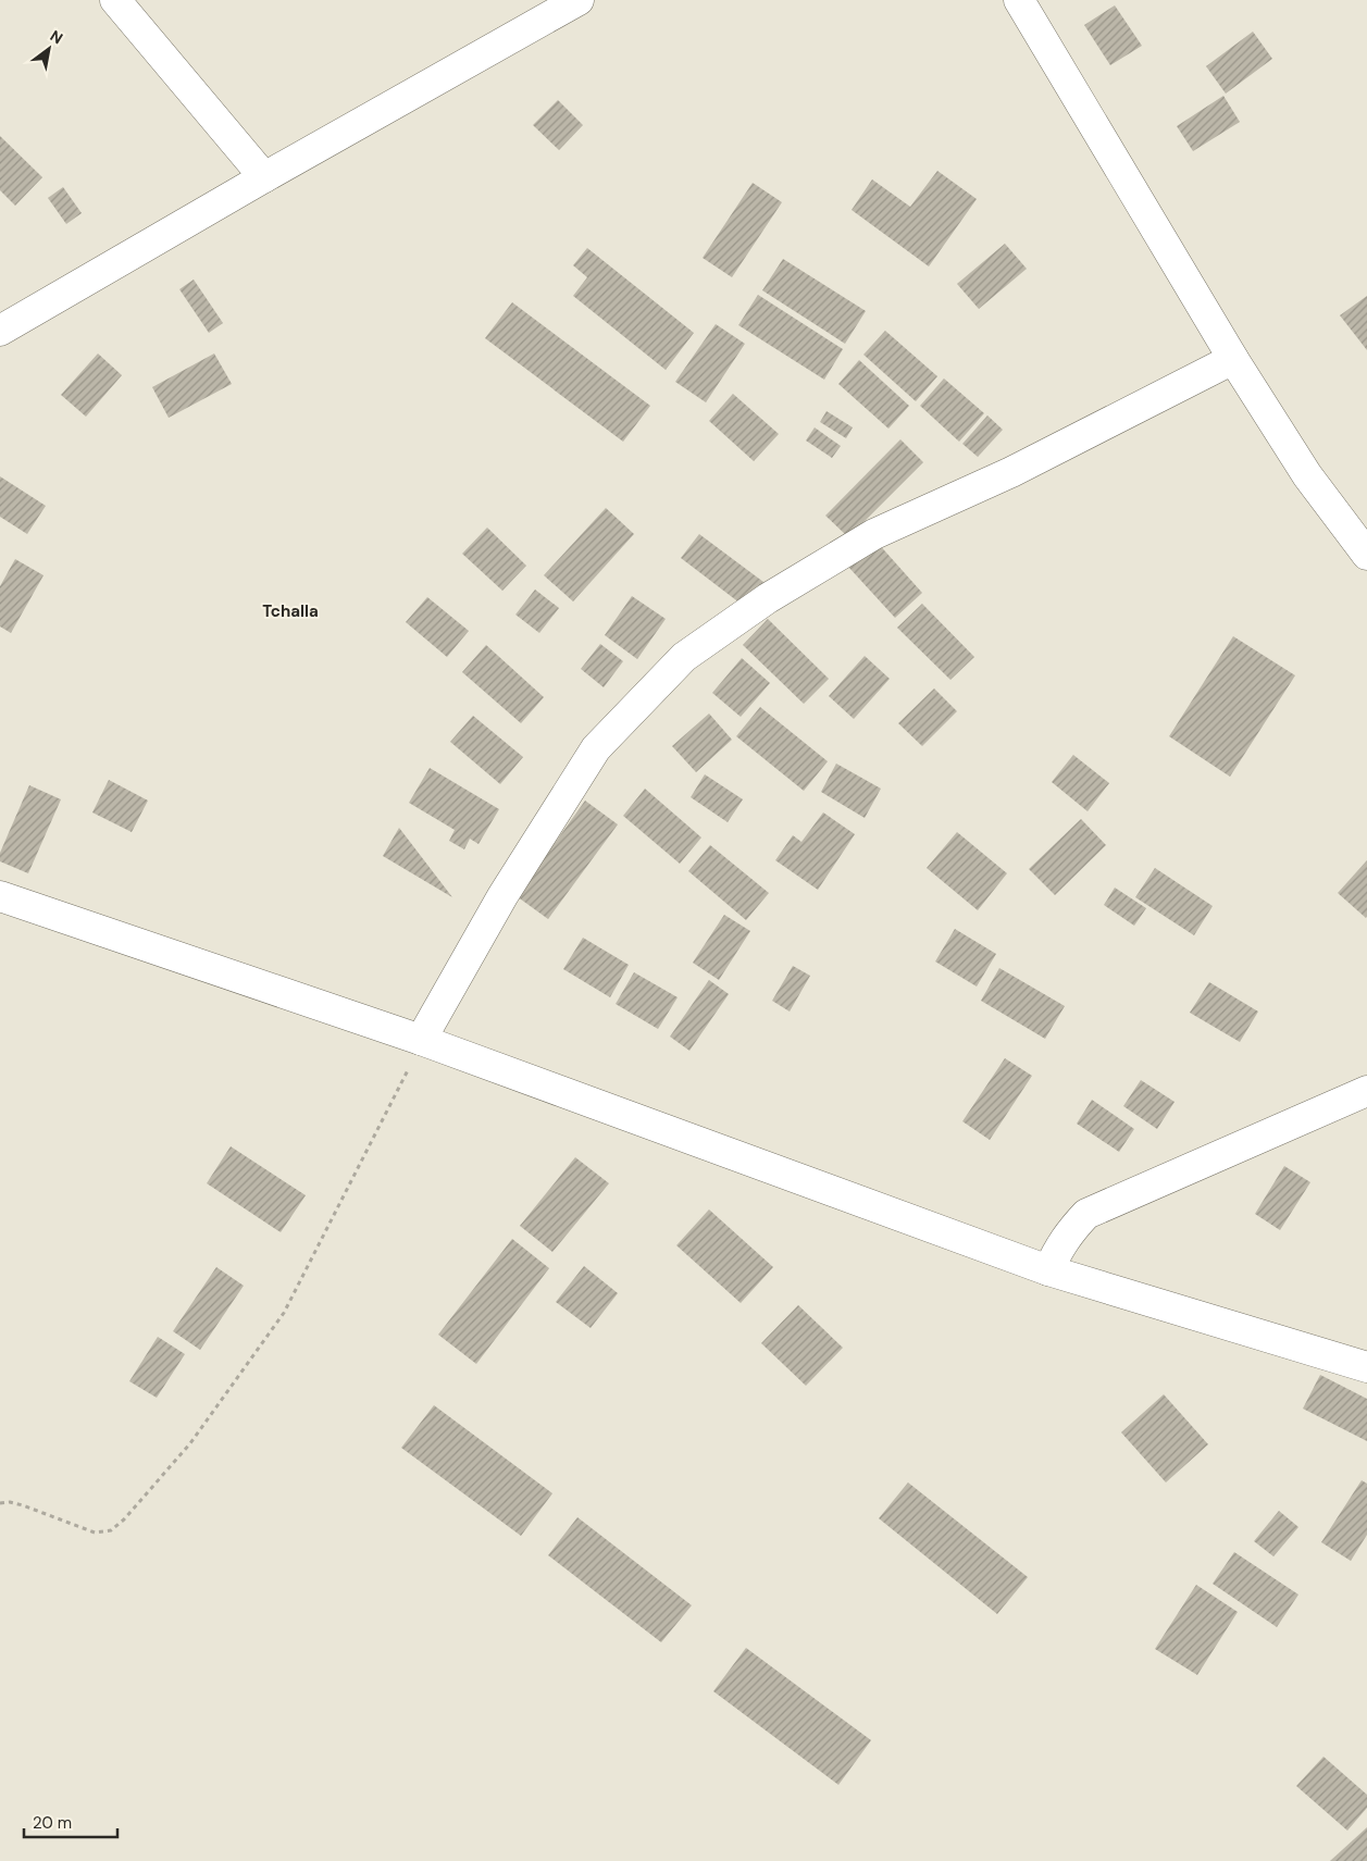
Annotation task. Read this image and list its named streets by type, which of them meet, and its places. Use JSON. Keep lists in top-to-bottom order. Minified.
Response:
{"districts":["Tchalla"],"scale_bar":"20 m","north":"top right"}
